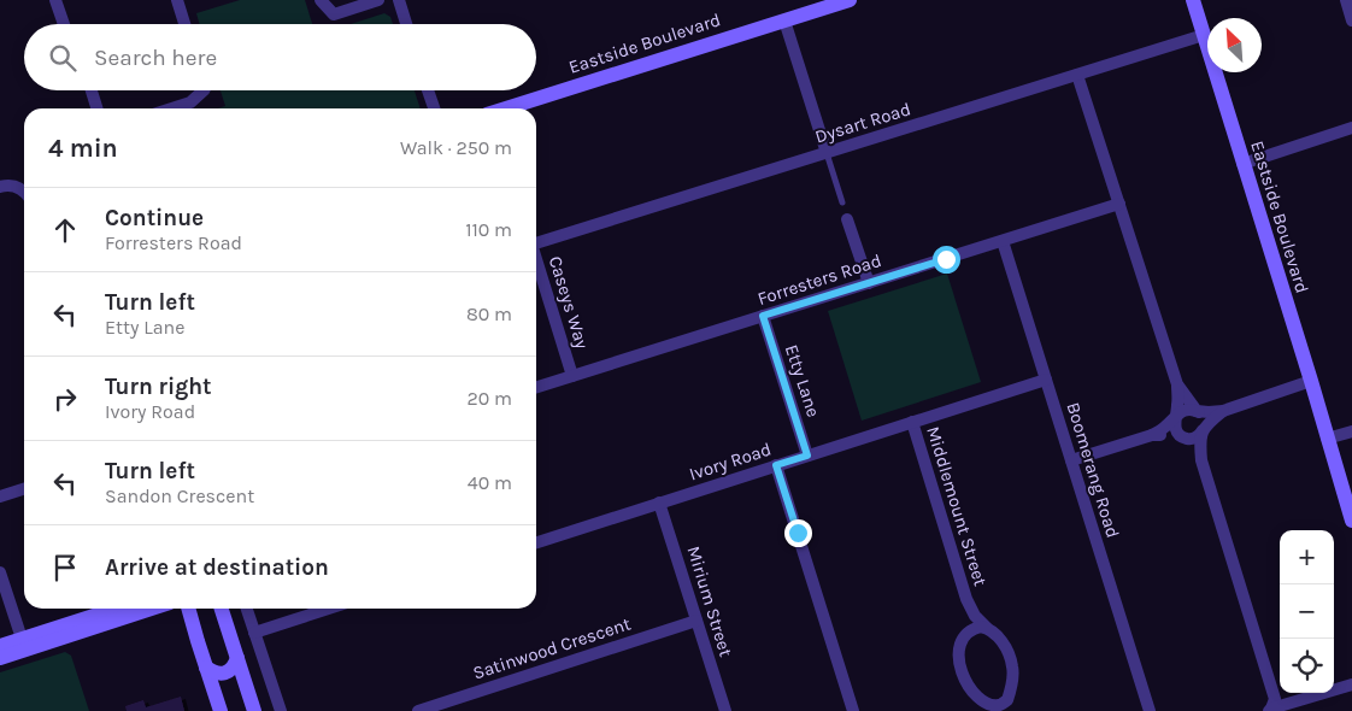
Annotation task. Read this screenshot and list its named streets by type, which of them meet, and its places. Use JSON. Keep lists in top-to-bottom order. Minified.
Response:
{"streets":{"street":["Eastside Boulevard","Dysart Road","Forresters Road","Caseys Way","Etty Lane","Ivory Road","Boomerang Road","Middlemount Street","Mirium Street","Satinwood Crescent"]},"crossings":[["Eastside Boulevard","Dysart Road"],["Forresters Road","Caseys Way"],["Forresters Road","Etty Lane"],["Forresters Road","Boomerang Road"],["Etty Lane","Ivory Road"],["Ivory Road","Boomerang Road"],["Ivory Road","Middlemount Street"],["Ivory Road","Mirium Street"],["Mirium Street","Satinwood Crescent"]],"north":"top left","page":{"search":"Search here","heading":["4 min","Walk · 250 m"],"list":[["Continue","Forresters Road","110 m"],["Turn left","Etty Lane","80 m"],["Turn right","Ivory Road","20 m"],["Turn left","Sandon Crescent","40 m"],"Arrive at destination"],"map_buttons":["+","−"]}}
